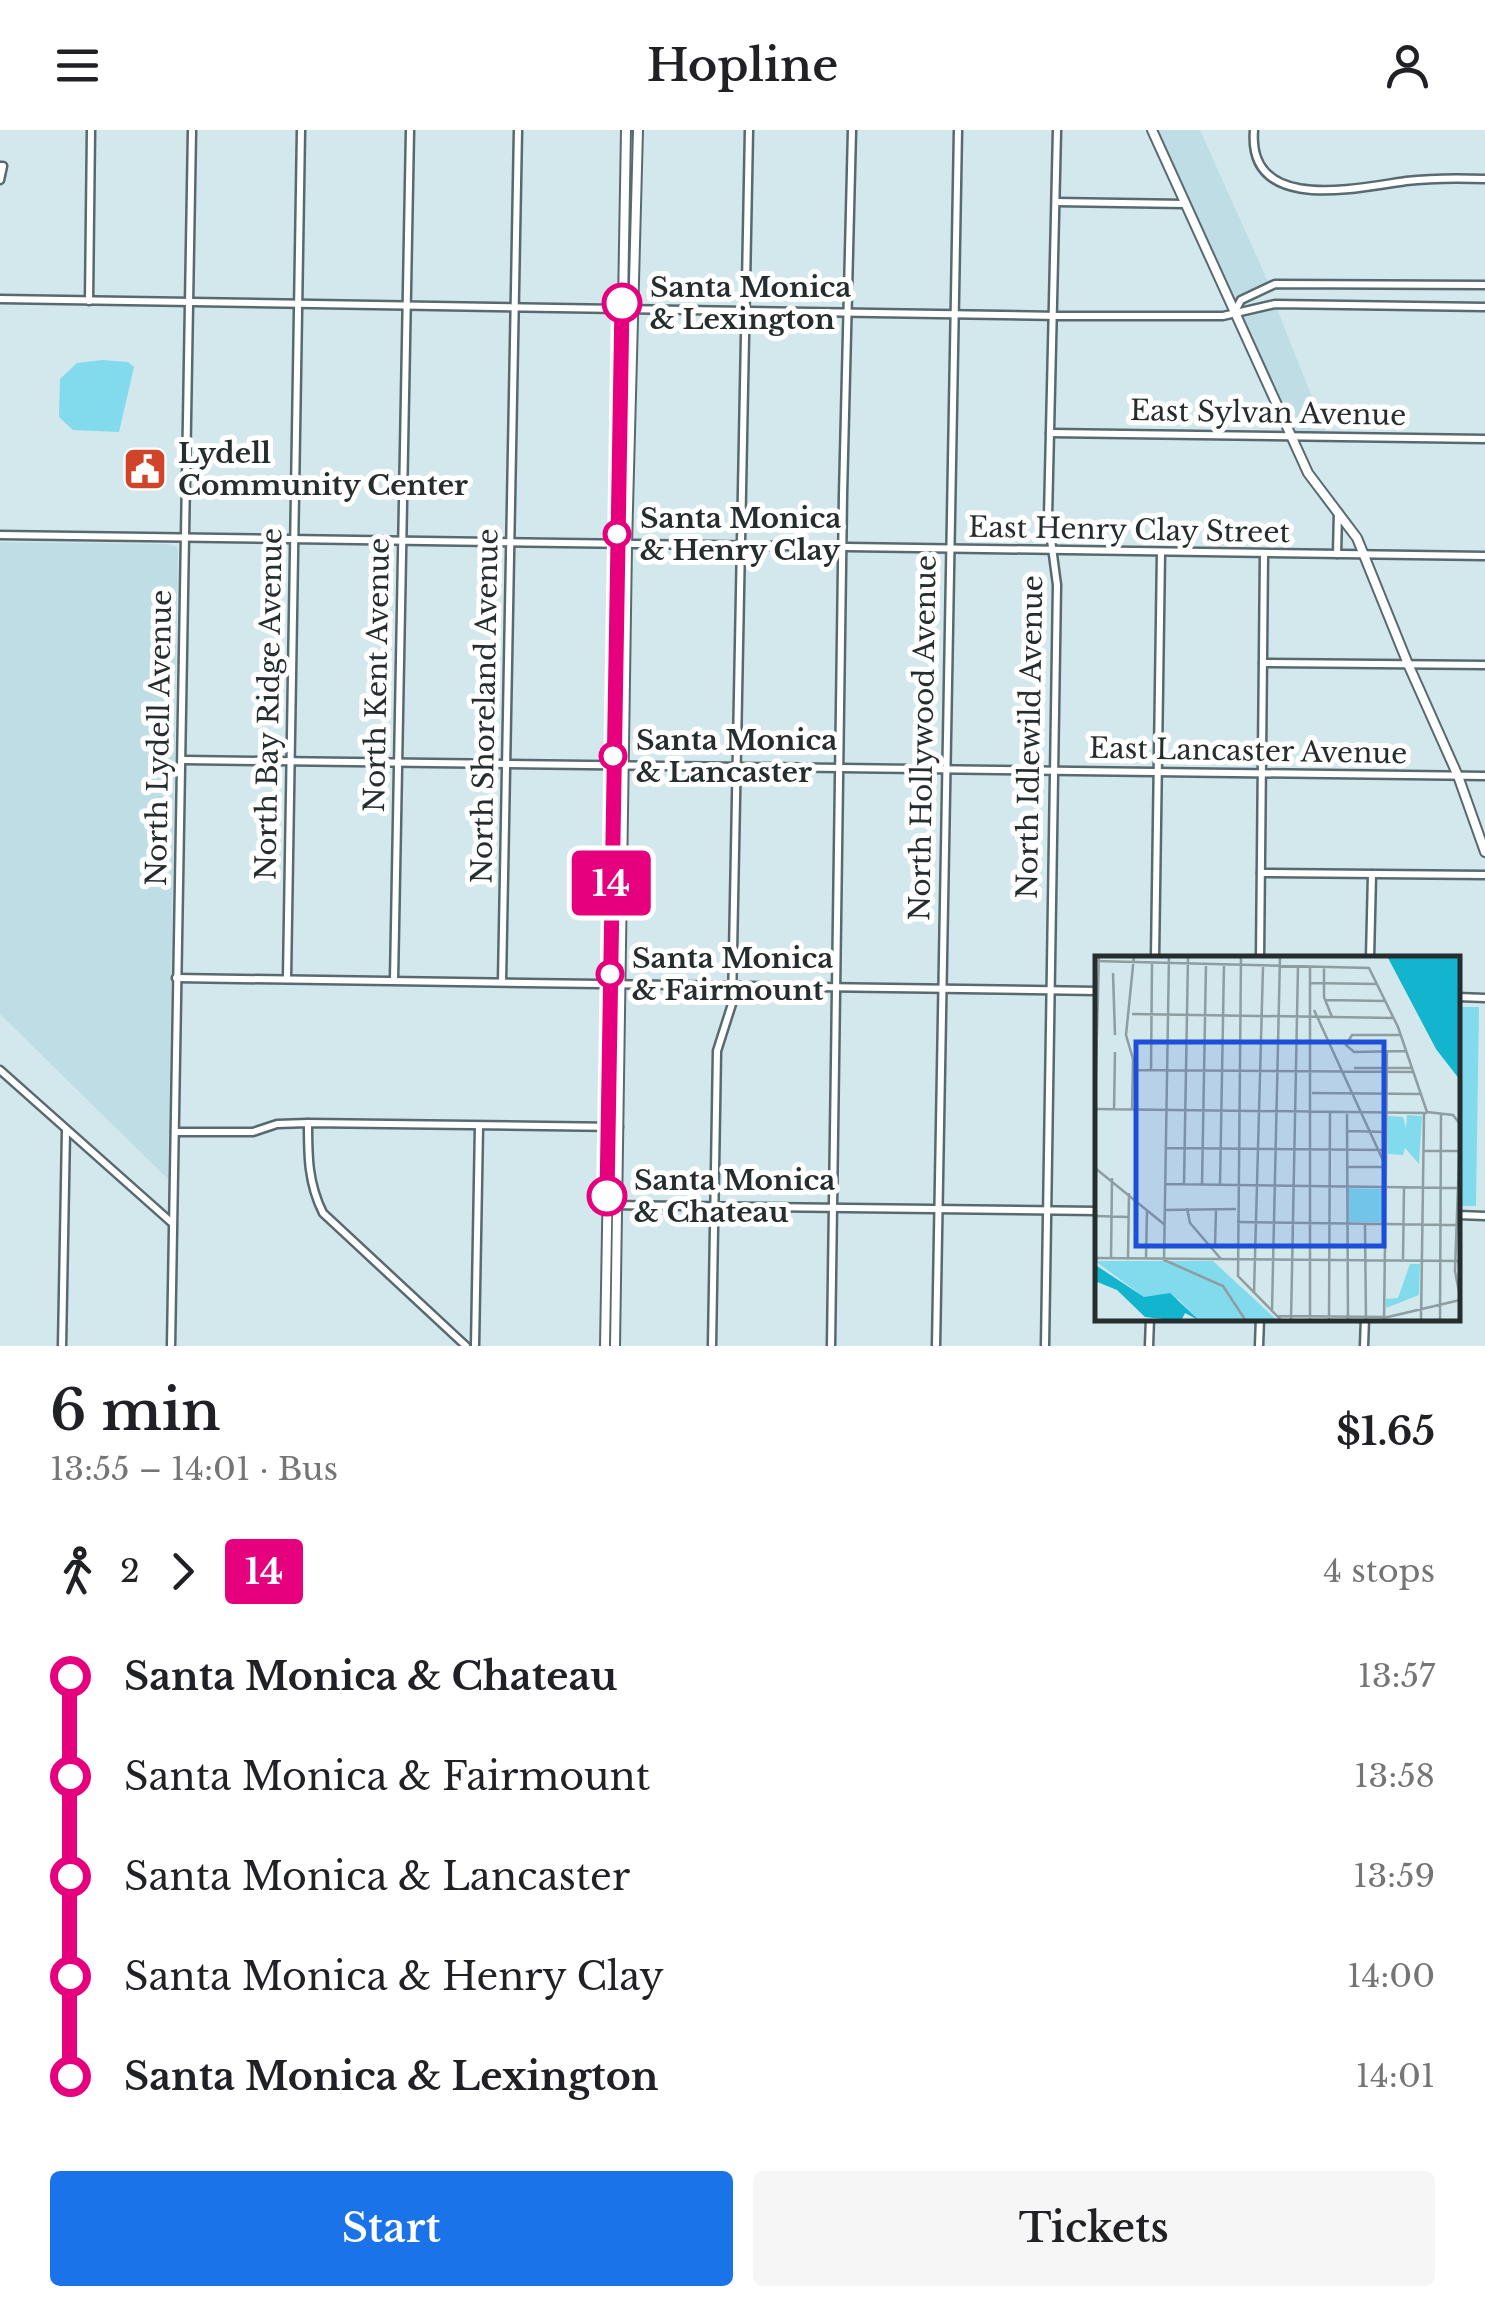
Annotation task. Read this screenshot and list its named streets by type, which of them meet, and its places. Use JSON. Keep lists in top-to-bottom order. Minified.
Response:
{"streets":{"street":["East Sylvan Avenue","East Henry Clay Street","North Kent Avenue","North Bay Ridge Avenue","North Shoreland Avenue","North Idlewild Avenue","North Lydell Avenue","North Hollywood Avenue","East Lancaster Avenue"]},"crossings":[["East Sylvan Avenue","North Idlewild Avenue"],["East Henry Clay Street","North Kent Avenue"],["East Henry Clay Street","North Bay Ridge Avenue"],["East Henry Clay Street","North Shoreland Avenue"],["East Henry Clay Street","North Idlewild Avenue"],["East Henry Clay Street","North Lydell Avenue"],["East Henry Clay Street","North Hollywood Avenue"],["North Kent Avenue","East Lancaster Avenue"],["North Bay Ridge Avenue","East Lancaster Avenue"],["North Shoreland Avenue","East Lancaster Avenue"],["North Idlewild Avenue","East Lancaster Avenue"],["North Lydell Avenue","East Lancaster Avenue"],["North Hollywood Avenue","East Lancaster Avenue"]],"places":{"other":["Santa Monica & Lexington","Santa Monica & Henry Clay","Santa Monica & Lancaster","Santa Monica & Fairmount","Santa Monica & Chateau"],"public building":["Lydell Community Center"]},"lines":["bus line 14"],"page":{"header":"Hopline","on_map":"14","heading":["6 min","13:55 – 14:01 · Bus","$1.65"],"legs":["2","14","4 stops"],"list":[{"name":"Santa Monica & Chateau","value":"13:57"},{"name":"Santa Monica & Fairmount","value":"13:58"},{"name":"Santa Monica & Lancaster","value":"13:59"},{"name":"Santa Monica & Henry Clay","value":"14:00"},{"name":"Santa Monica & Lexington","value":"14:01"}],"buttons":["Start","Tickets"]}}
